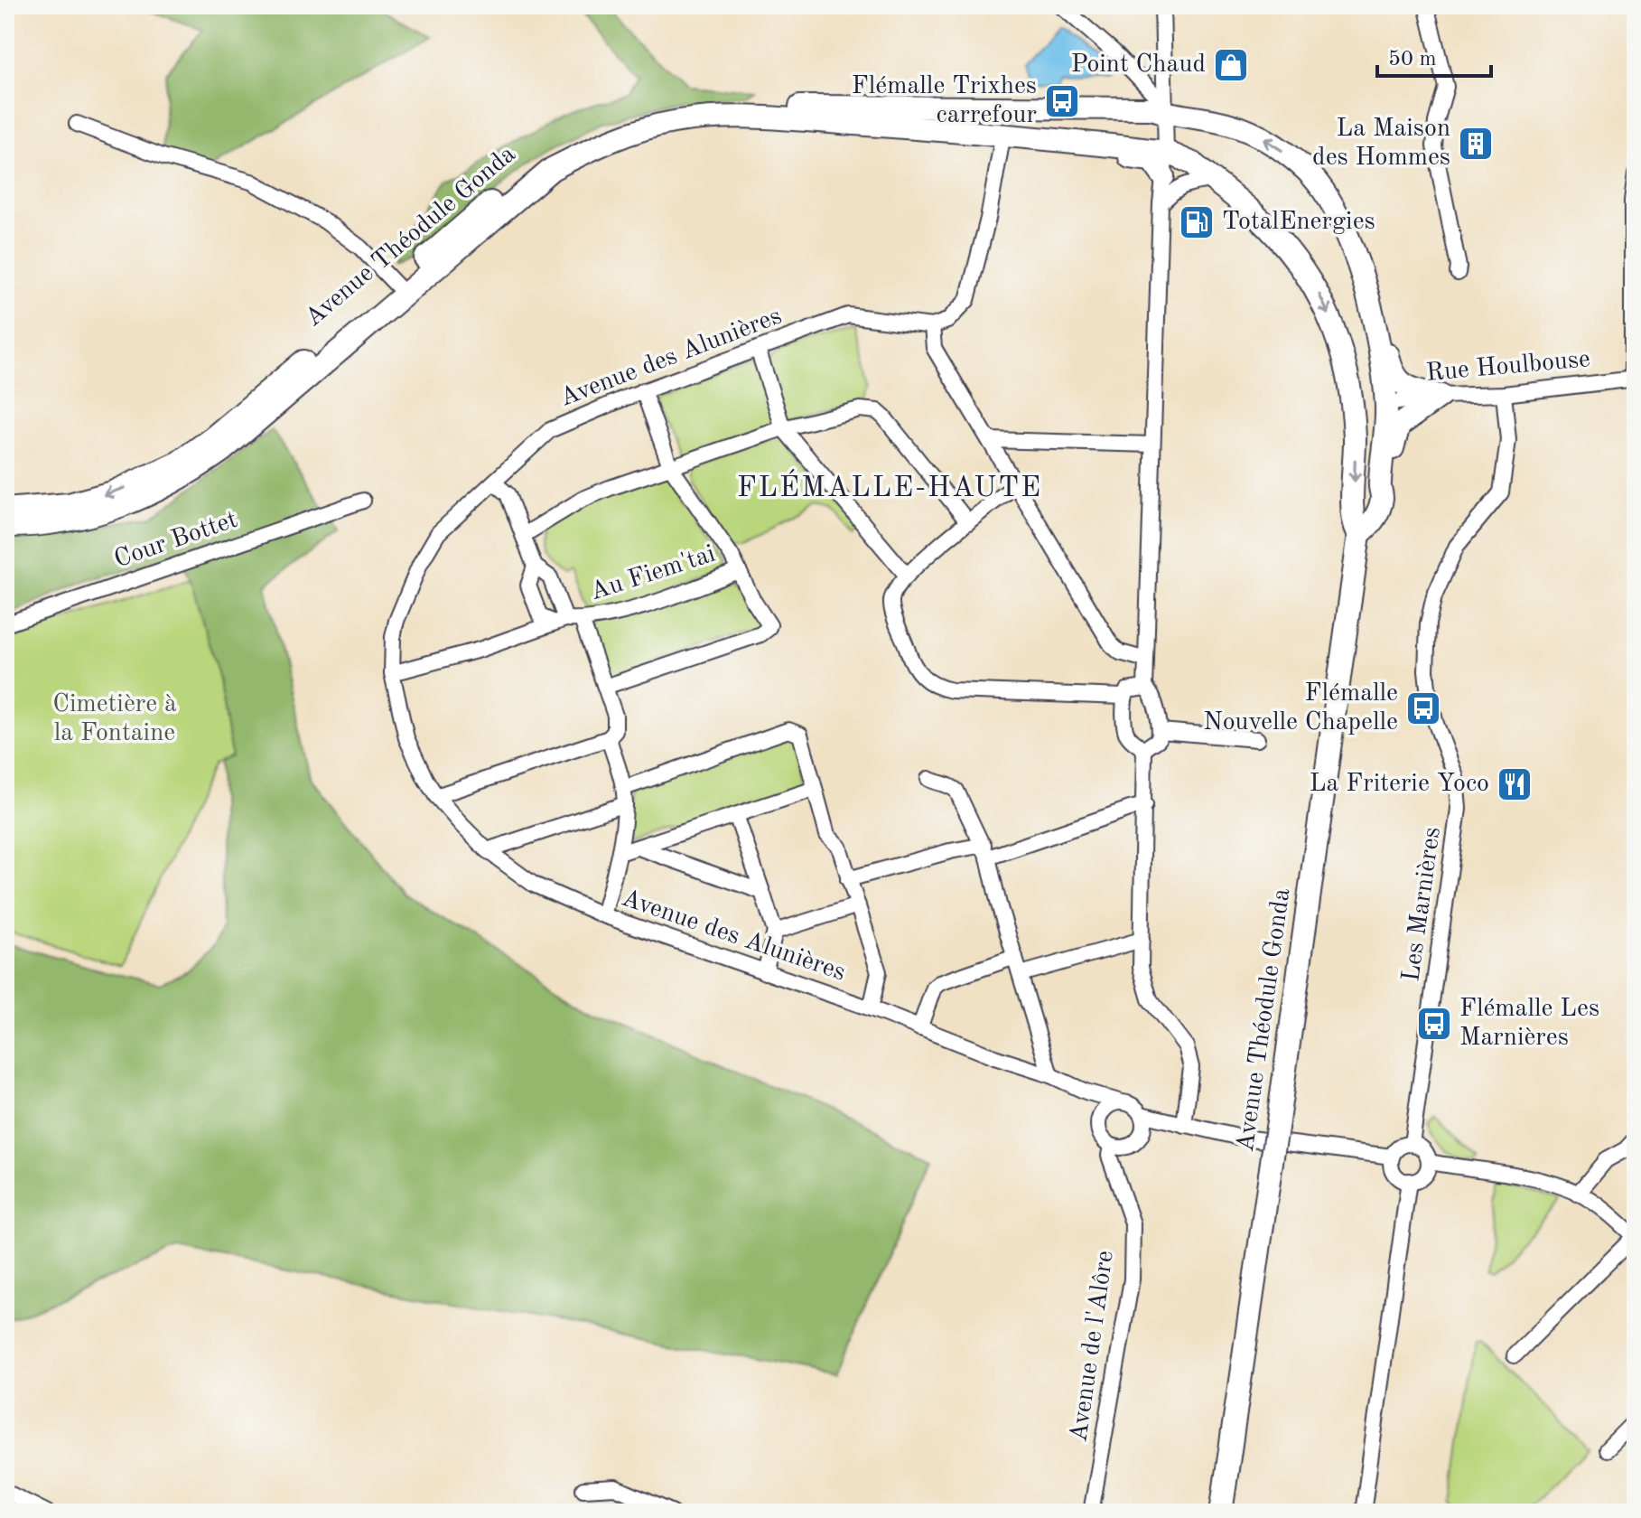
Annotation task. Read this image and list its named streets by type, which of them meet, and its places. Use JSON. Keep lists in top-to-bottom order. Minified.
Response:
{"streets":{"main road":["Avenue Théodule Gonda"],"street":["Avenue des Alunières","Rue Houlbouse","Cour Bottet","Au Fiem'tai","Les Marnières","Avenue de l'Alôre"]},"crossings":[["Avenue Théodule Gonda","Rue Houlbouse"],["Avenue des Alunières","Au Fiem'tai"],["Avenue des Alunières","Les Marnières"],["Avenue des Alunières","Avenue de l'Alôre"],["Rue Houlbouse","Les Marnières"]],"districts":["FLÉMALLE-HAUTE"],"parks":["Cimetière à la Fontaine"],"places":{"shop":["Point Chaud"],"bus stop":["Flémalle Trixhes carrefour","Flémalle Nouvelle Chapelle","Flémalle Les Marnières"],"building":["La Maison des Hommes"],"fuel station":["TotalEnergies"],"restaurant":["La Friterie Yoco"]},"scale_bar":"50 m"}
